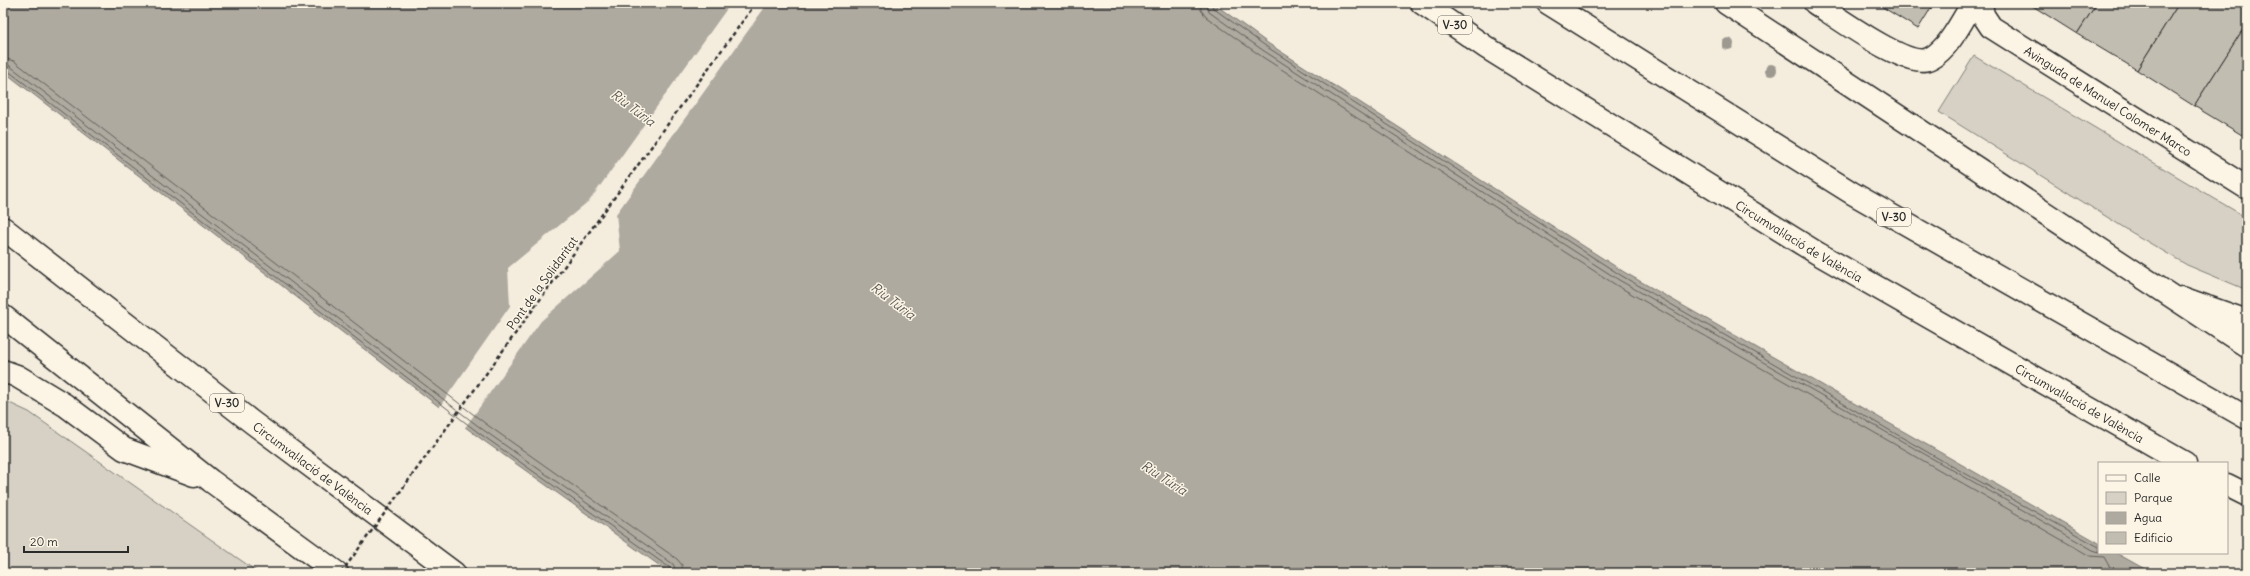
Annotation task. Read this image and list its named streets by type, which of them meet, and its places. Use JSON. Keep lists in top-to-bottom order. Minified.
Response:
{"streets":{"main road":["V-30","Avinguda de Manuel Colomer Marco","Circumval·lació de València"],"path":["Pont de la Solidaritat"]},"water":["Riu Túria"],"legend":["Calle","Parque","Agua","Edificio"],"scale_bar":"20 m"}
